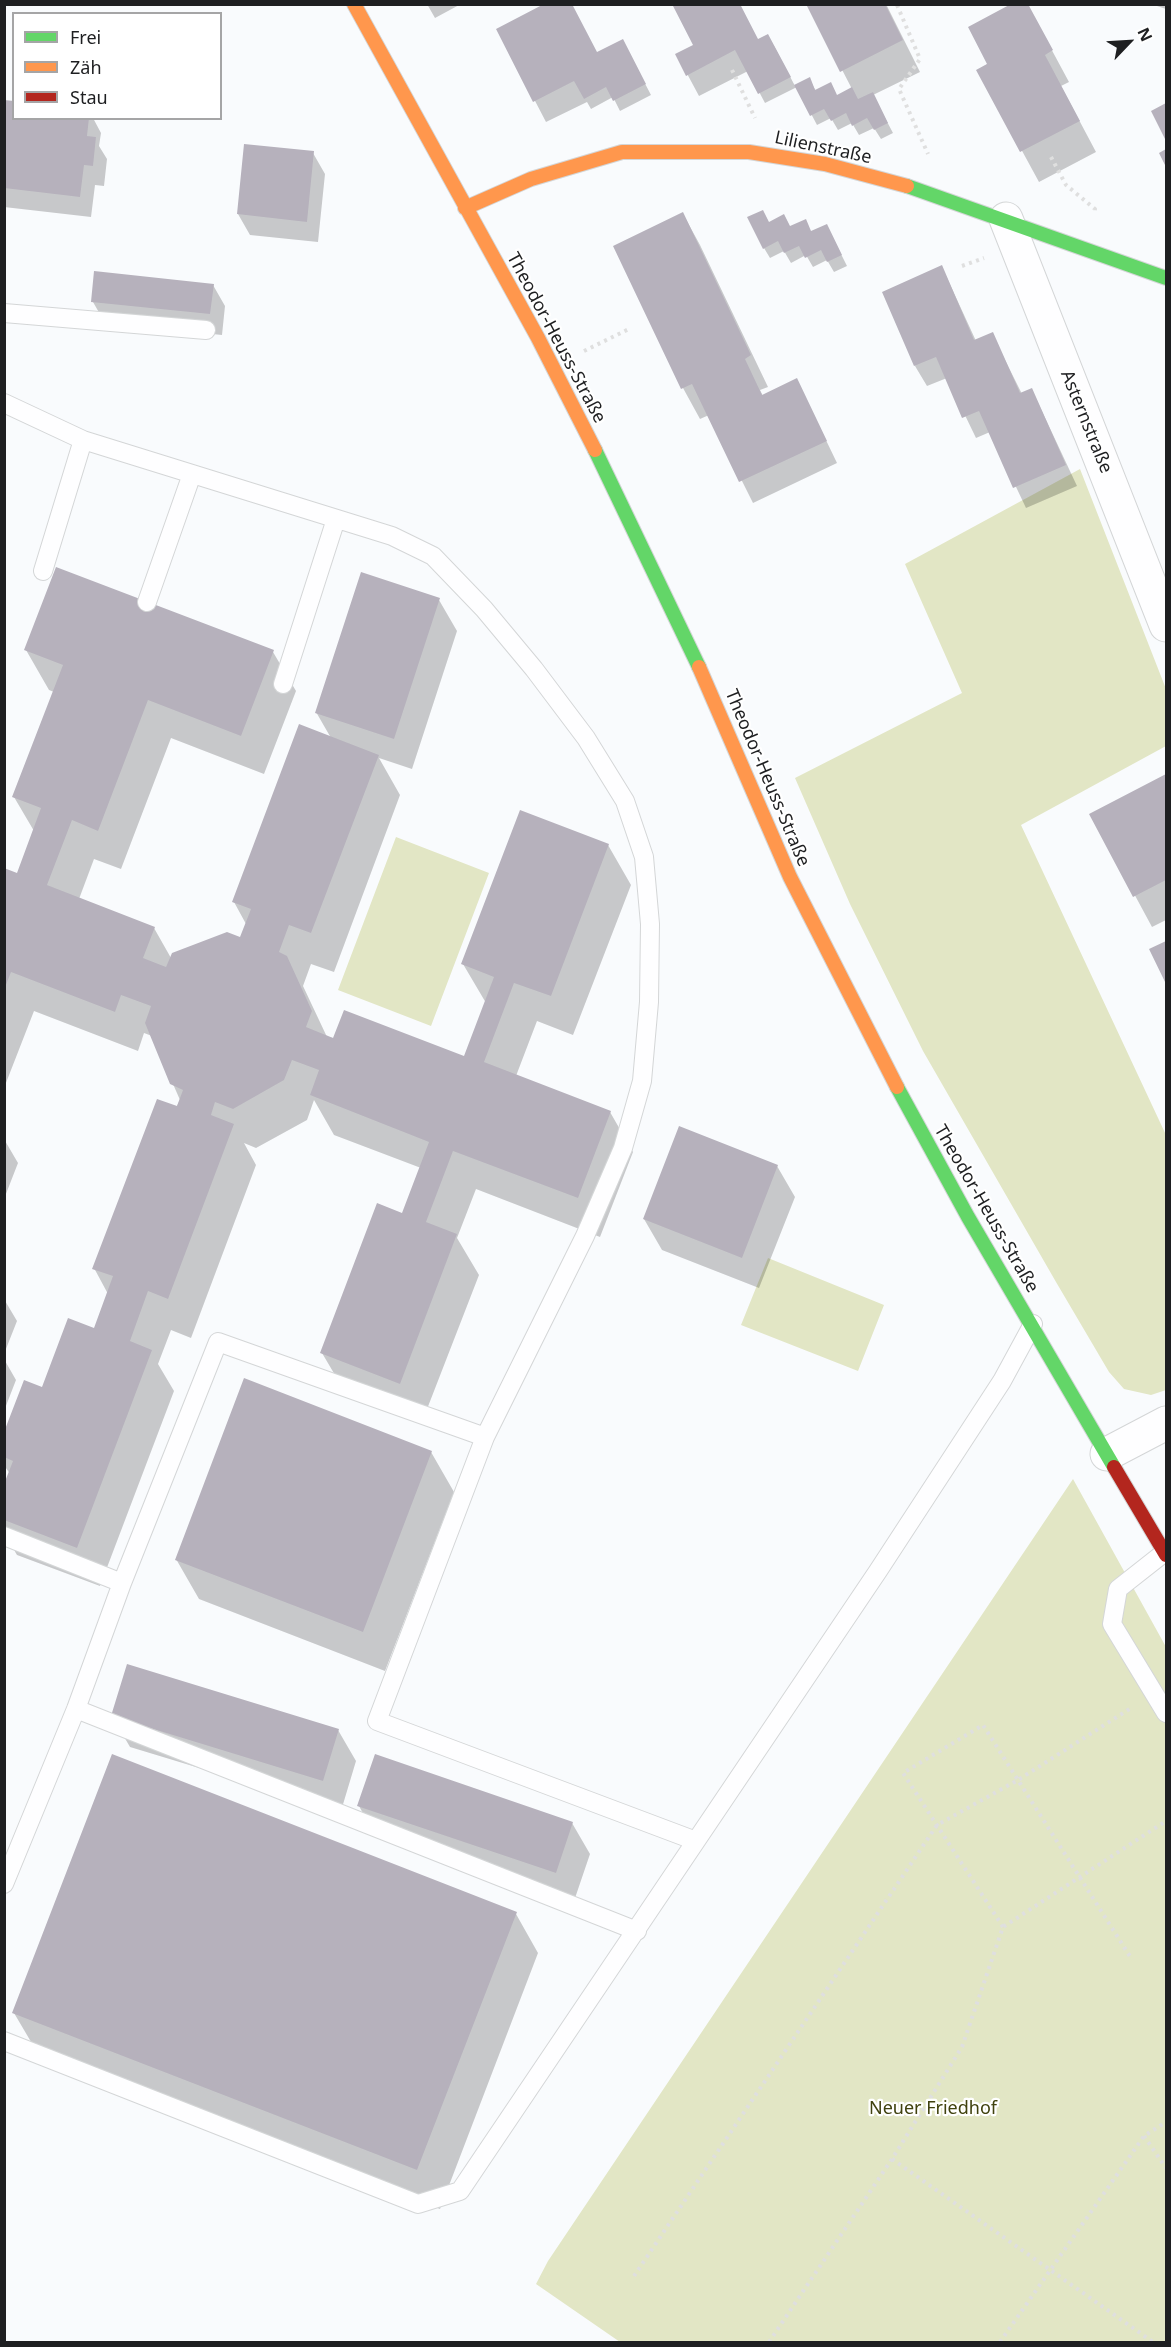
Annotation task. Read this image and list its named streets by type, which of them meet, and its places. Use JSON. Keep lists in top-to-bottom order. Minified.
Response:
{"streets":{"street":["Lilienstraße","Theodor-Heuss-Straße","Asternstraße"]},"crossings":[["Lilienstraße","Theodor-Heuss-Straße"],["Lilienstraße","Asternstraße"]],"parks":["Neuer Friedhof"],"legend":["Frei","Zäh","Stau"],"north":"top right"}
